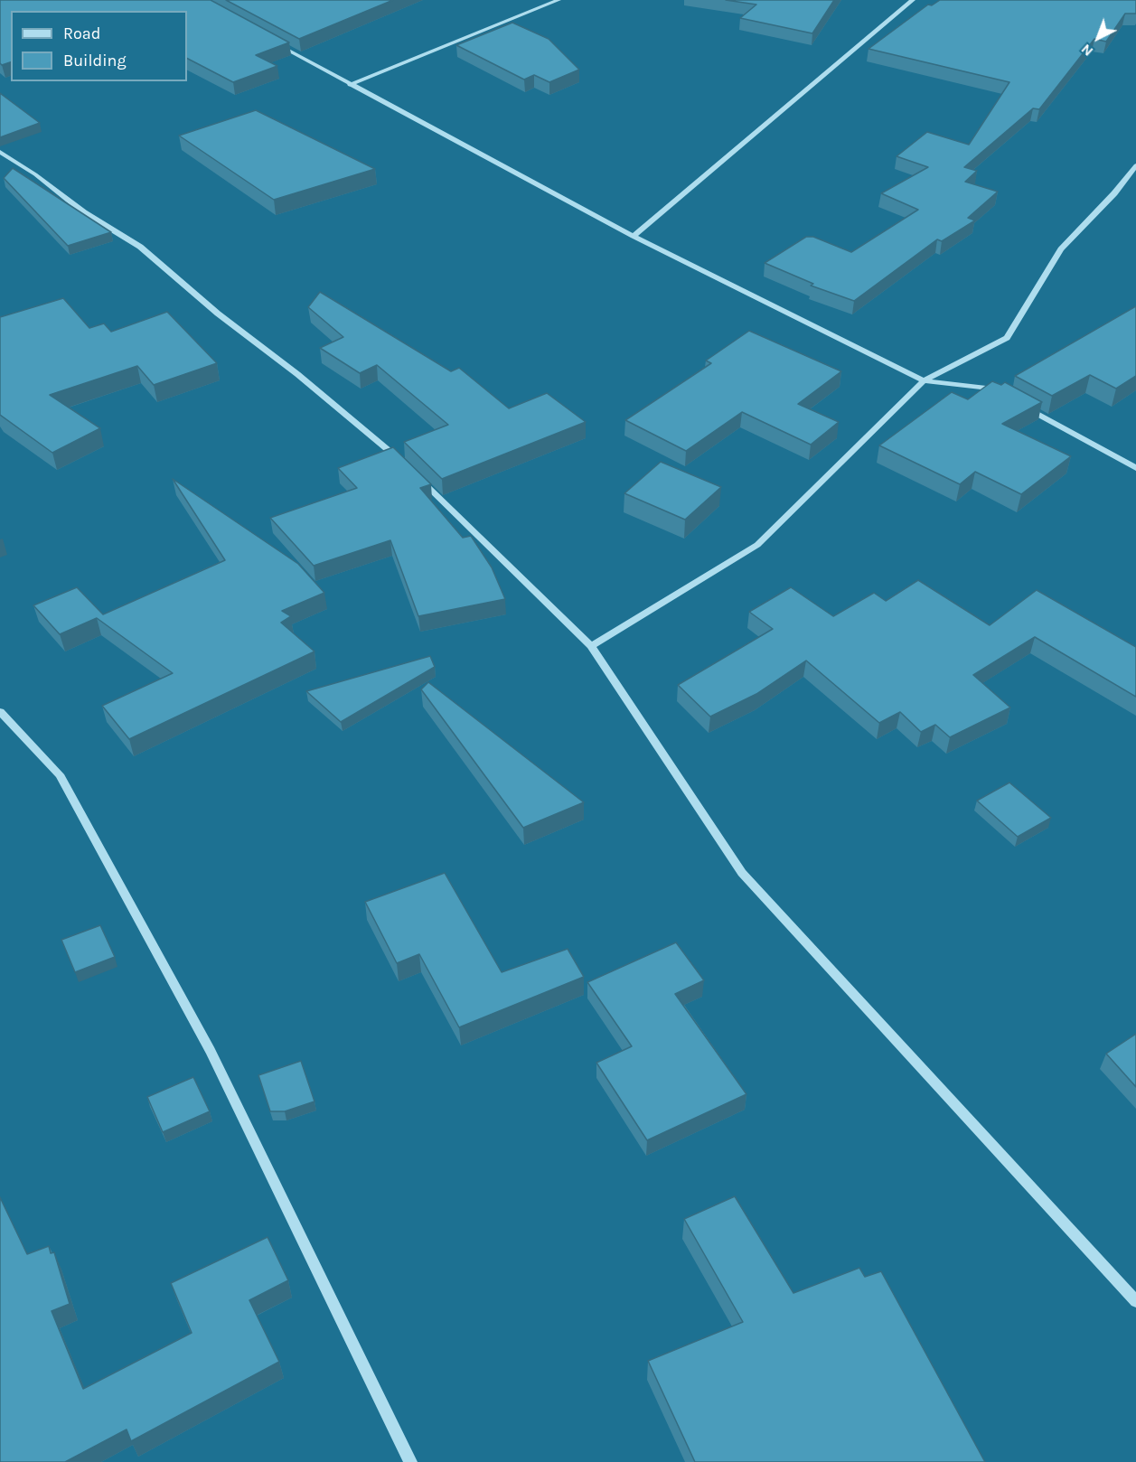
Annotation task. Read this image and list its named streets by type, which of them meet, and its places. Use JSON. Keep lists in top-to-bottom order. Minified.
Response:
{"legend":["Road","Building"],"north":"bottom left"}
